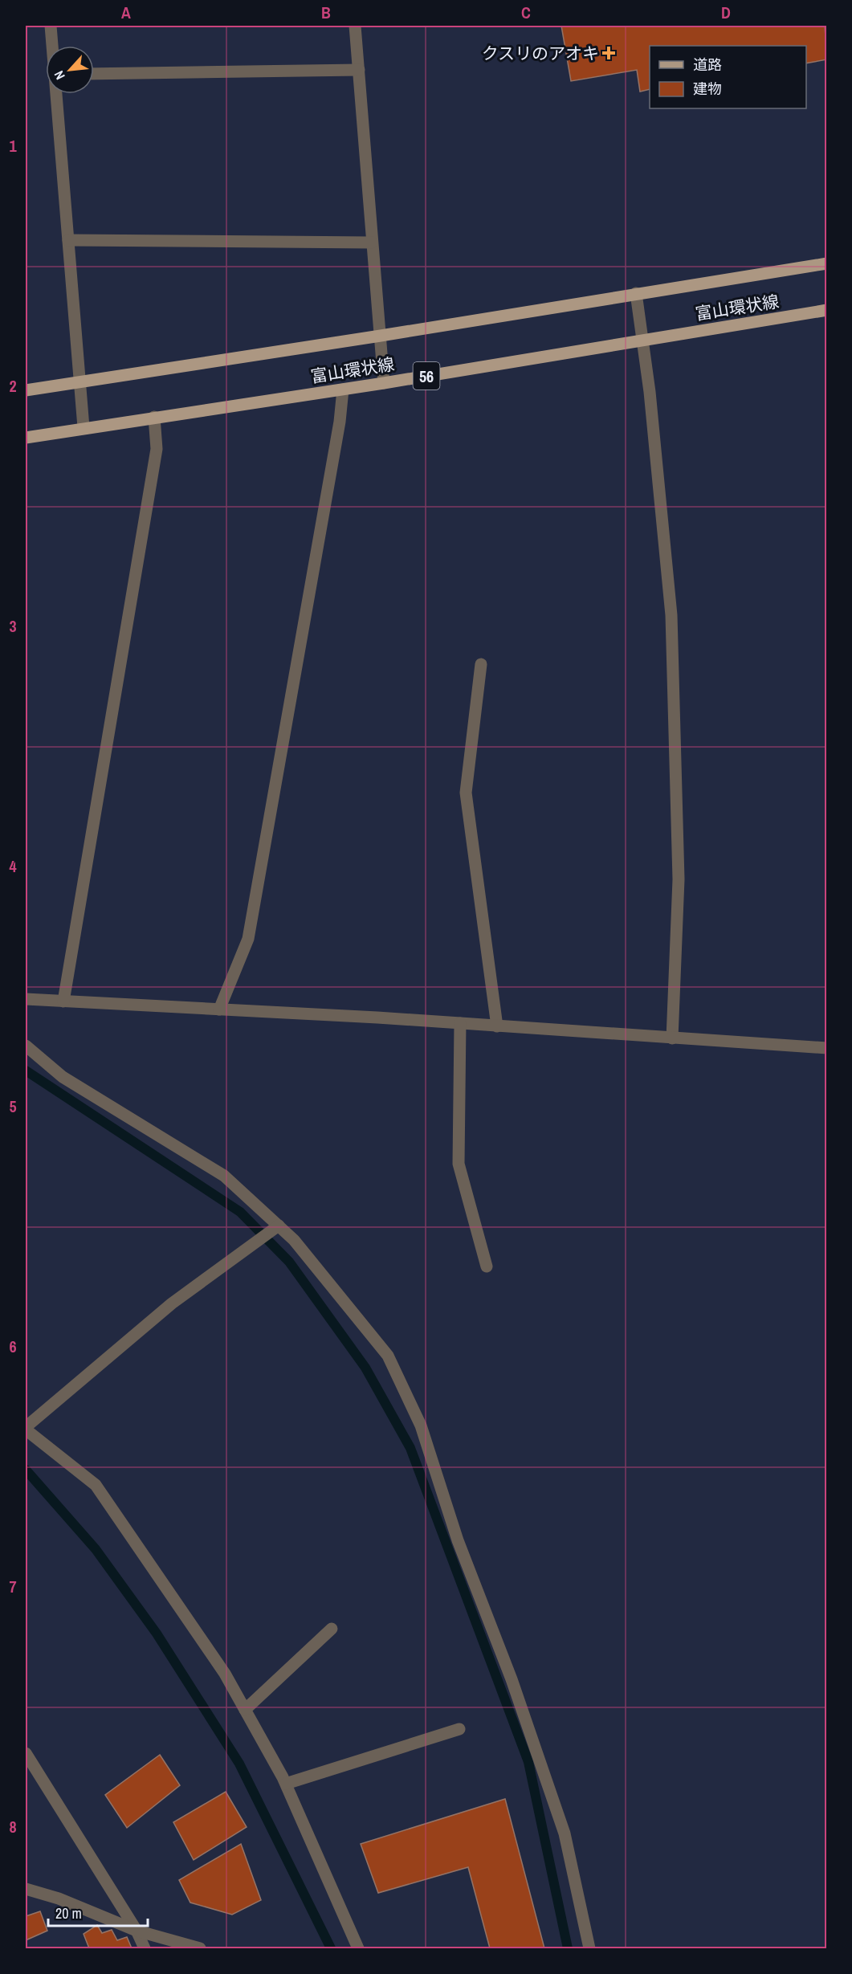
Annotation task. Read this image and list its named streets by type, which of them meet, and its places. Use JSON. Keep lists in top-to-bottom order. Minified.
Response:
{"streets":{"main road":["富山環状線","56"]},"places":{"health":["クスリのアオキ"]},"legend":["道路","建物"],"scale_bar":"20 m","north":"bottom left","grid":{"columns":["A","B","C","D"],"rows":["1","2","3","4","5","6","7","8"]}}
